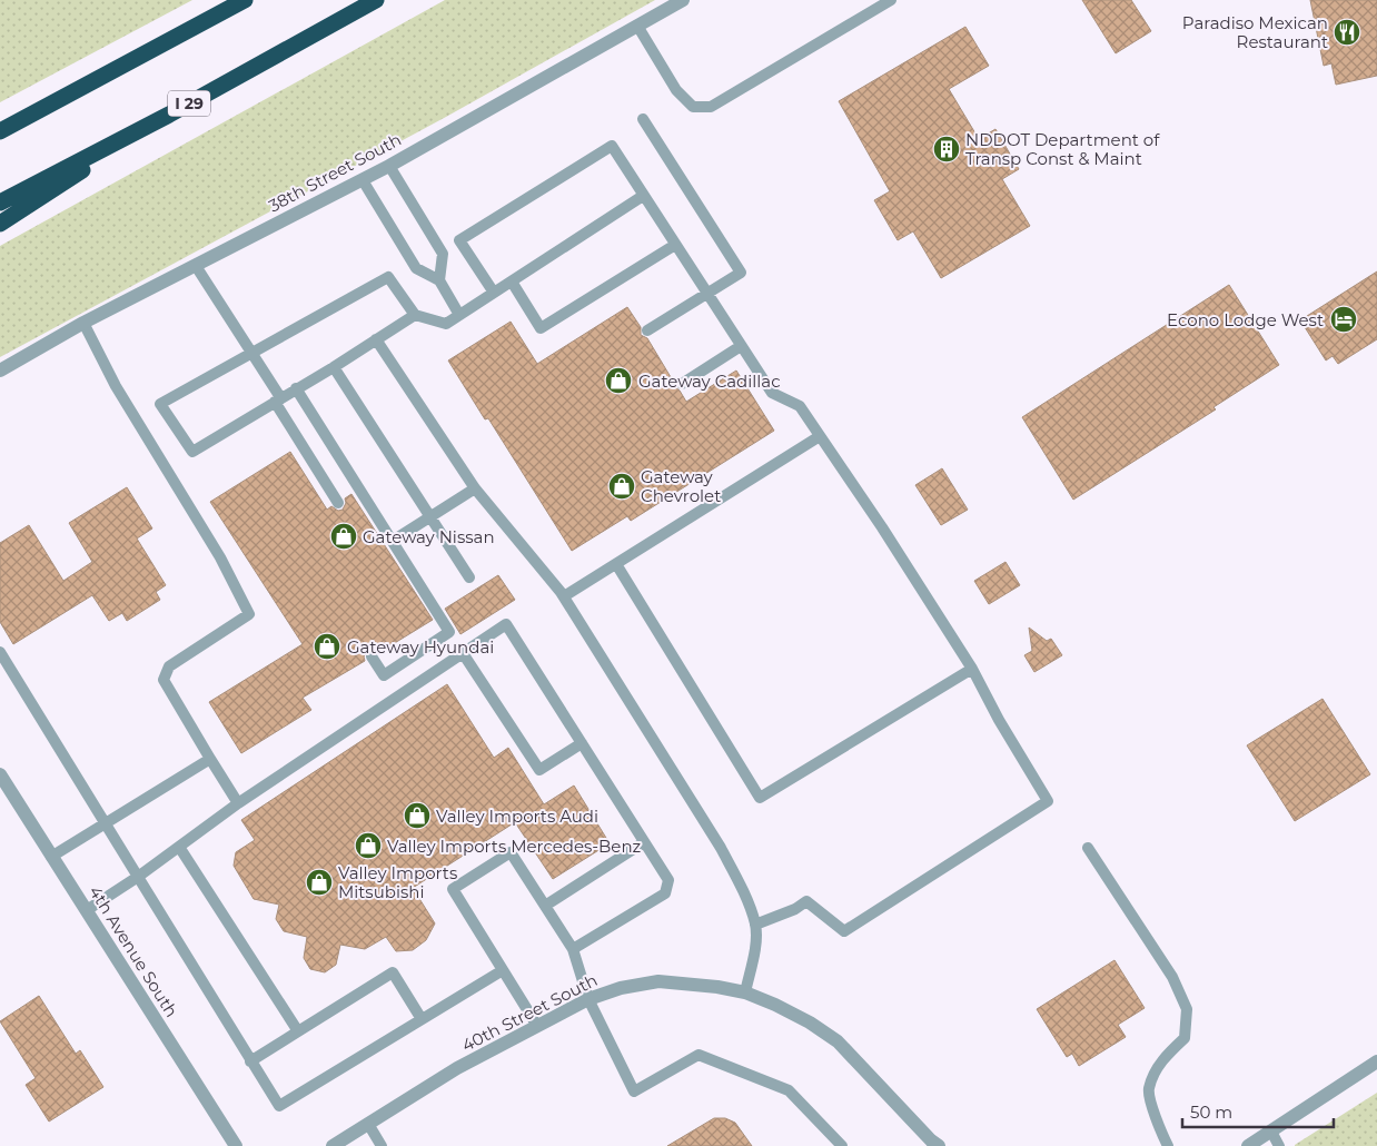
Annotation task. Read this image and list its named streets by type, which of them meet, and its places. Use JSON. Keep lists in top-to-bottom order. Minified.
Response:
{"streets":{"highway":["I 29"],"street":["38th Street South","4th Avenue South","40th Street South"]},"places":{"restaurant":["Paradiso Mexican Restaurant"],"building":["NDDOT Department of Transp Const & Maint"],"hotel":["Econo Lodge West"],"shop":["Gateway Cadillac","Gateway Chevrolet","Gateway Nissan","Gateway Hyundai","Valley Imports Audi","Valley Imports Mercedes-Benz","Valley Imports Mitsubishi"]},"scale_bar":"50 m"}
